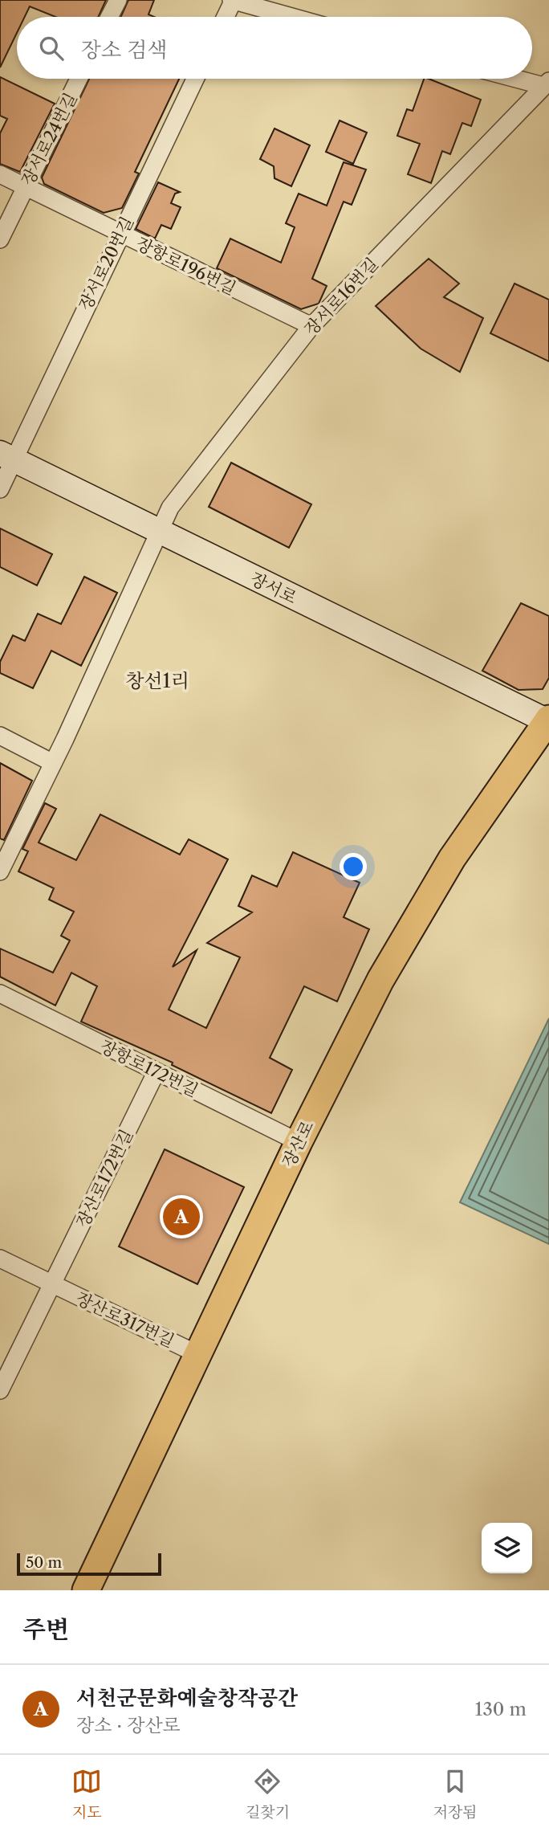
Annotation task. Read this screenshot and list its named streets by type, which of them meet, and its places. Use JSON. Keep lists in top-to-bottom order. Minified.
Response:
{"streets":{"main road":["장서로","장산로"],"street":["장서로24번길","장서로20번길","장항로196번길","장서로16번길","장항로172번길","장산로172번길","장산로317번길"]},"crossings":[["장서로24번길","장항로196번길"],["장서로20번길","장항로196번길"],["장서로20번길","장서로"],["장항로196번길","장서로16번길"],["장서로16번길","장서로"],["장서로","장산로"],["장항로172번길","장산로"],["장항로172번길","장산로172번길"],["장산로","장산로317번길"],["장산로172번길","장산로317번길"]],"districts":["창선1리"],"scale_bar":"50 m","page":{"search":"장소 검색","pins":"A","scale":"50 m","heading":"주변","list":[{"mark":"A","name":"서천군문화예술창작공간","note":"장소 · 장산로","value":"130 m"}],"nav":["지도","길찾기","저장됨"]}}
